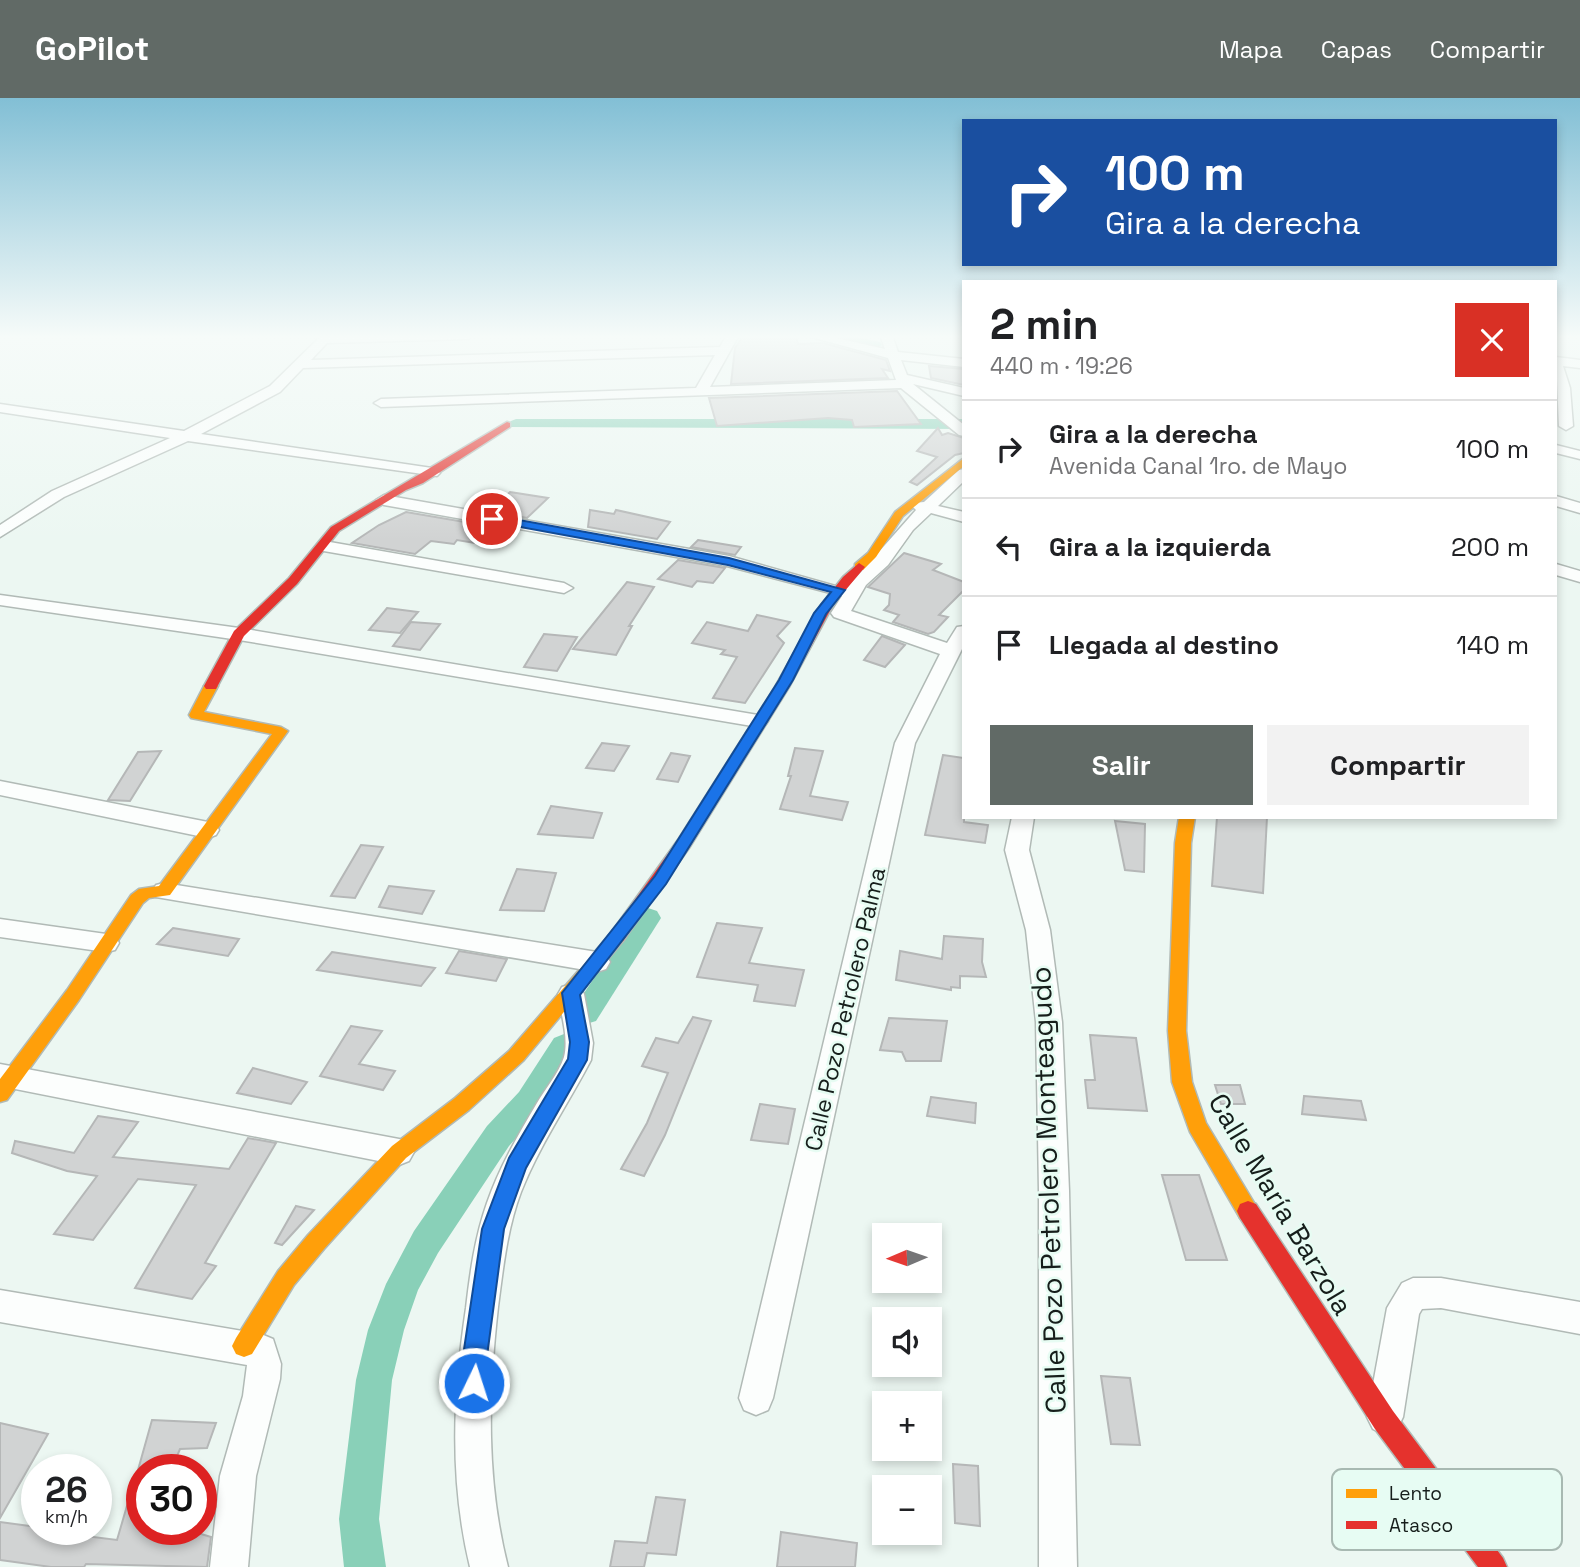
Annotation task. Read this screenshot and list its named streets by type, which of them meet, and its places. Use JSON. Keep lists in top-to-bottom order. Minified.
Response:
{"streets":{"street":["Calle Pozo Petrolero Palma","Calle Pozo Petrolero Monteagudo","Calle María Barzola"]},"legend":["Lento","Atasco"],"north":"left","page":{"header":"GoPilot","nav":["Mapa","Capas","Compartir"],"turn":["100 m","Gira a la derecha"],"heading":["2 min","440 m · 19:26"],"list":[{"name":"Gira a la derecha","note":"Avenida Canal 1ro. de Mayo","value":"100 m"},{"name":"Gira a la izquierda","value":"200 m"},{"name":"Llegada al destino","value":"140 m"}],"buttons":["Salir","Compartir"],"map_buttons":["+","−"],"speed":"26 km/h","limit":"30"}}
